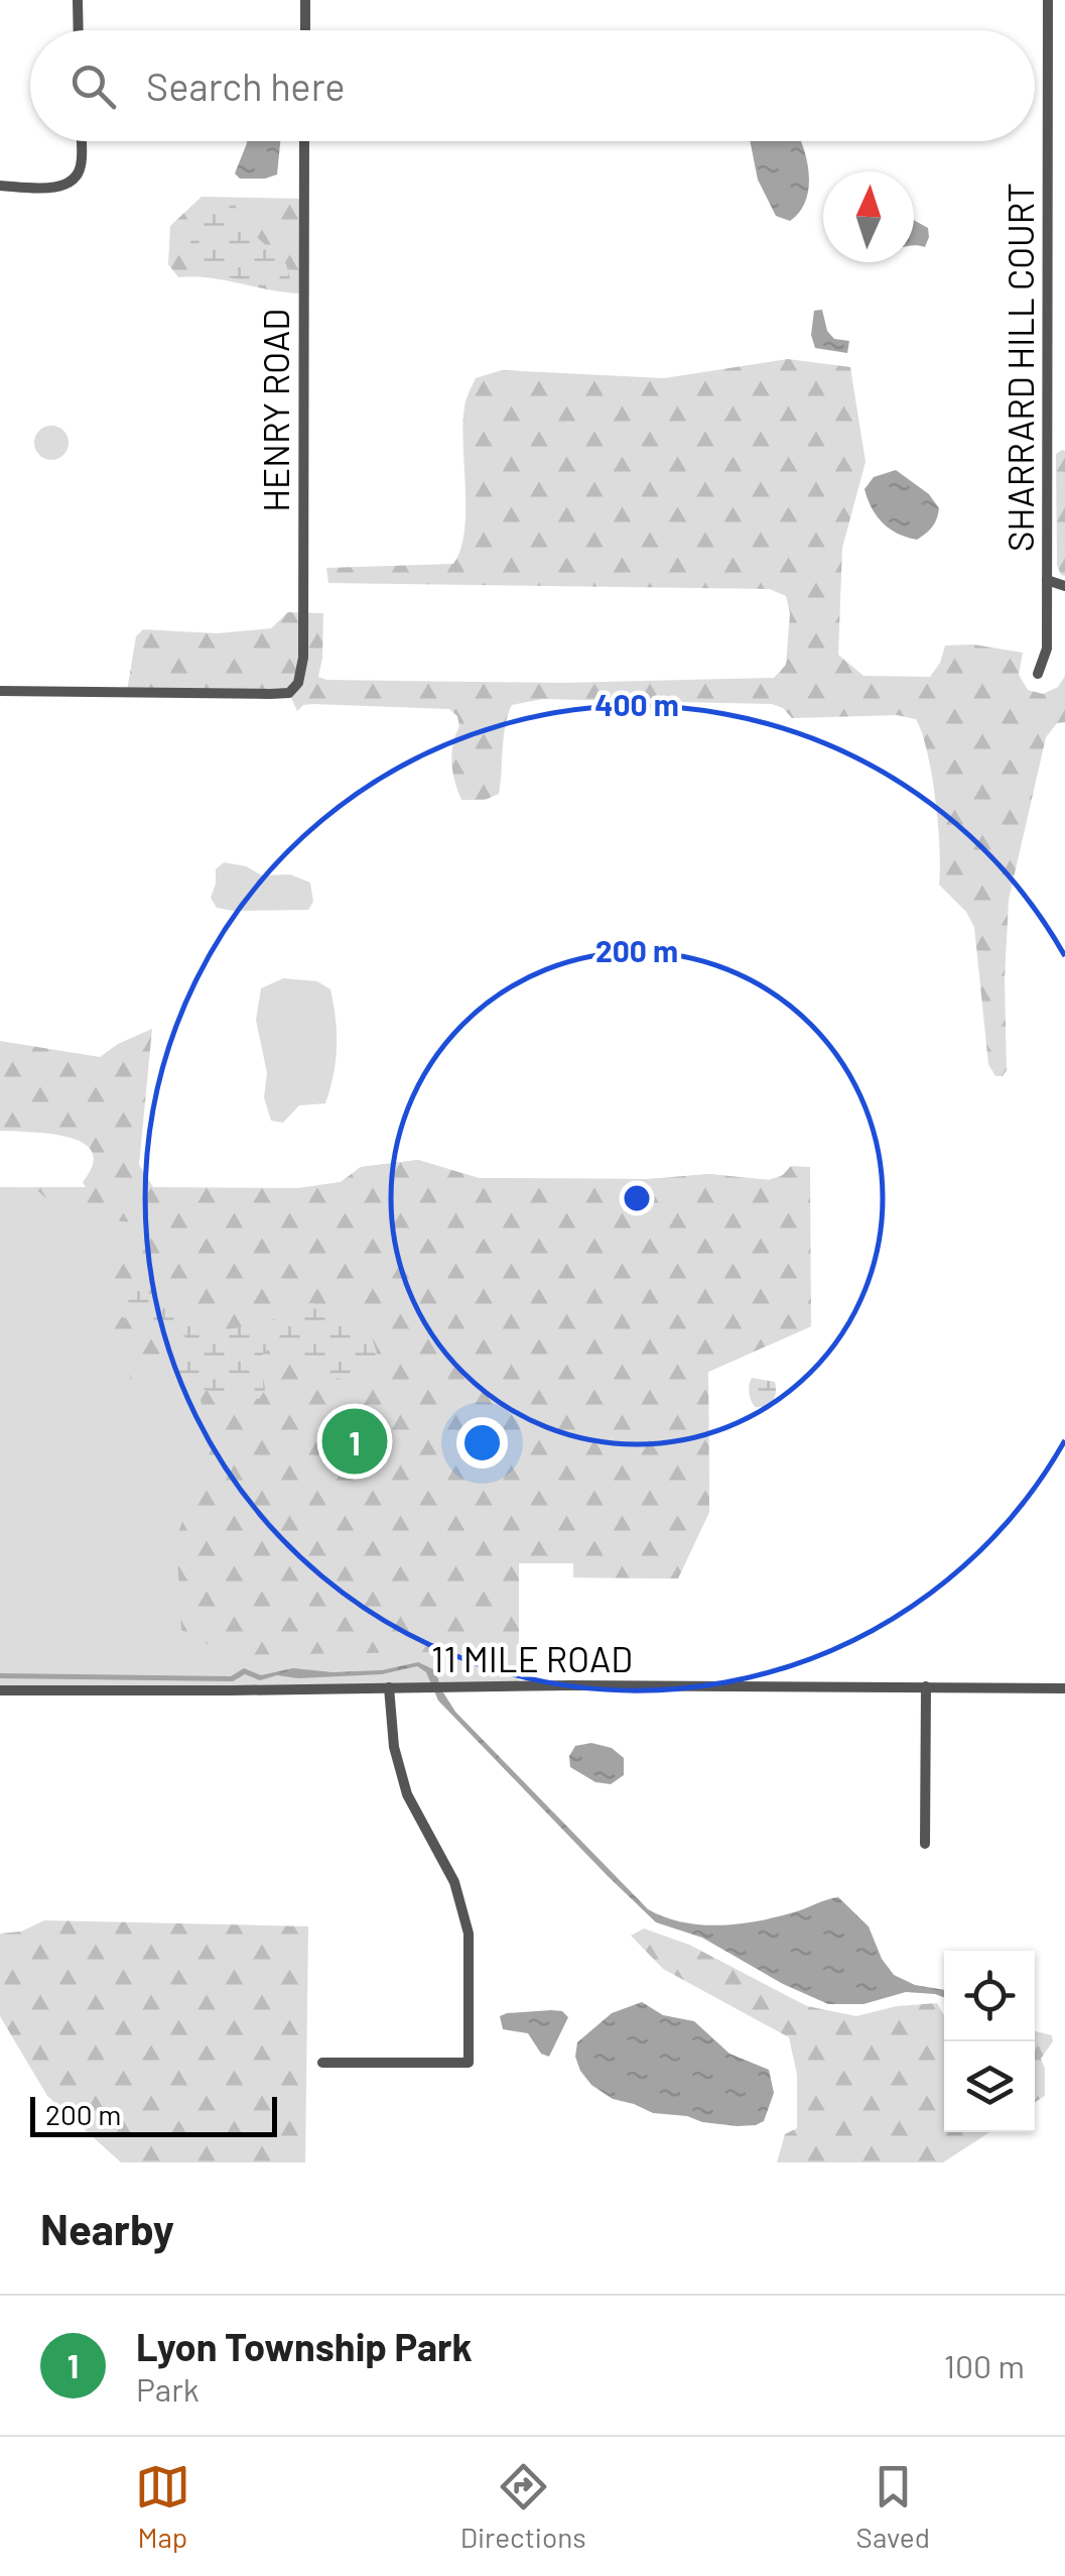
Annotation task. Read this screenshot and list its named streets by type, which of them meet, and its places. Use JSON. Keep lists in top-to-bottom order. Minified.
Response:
{"streets":{"street":["SHARRARD HILL COURT","HENRY ROAD","11 MILE ROAD"]},"scale_bar":"200 m","north":"top","page":{"search":"Search here","pins":"1","scale":"200 m","heading":"Nearby","list":[{"mark":"1","name":"Lyon Township Park","note":"Park","value":"100 m"}],"nav":["Map","Directions","Saved"]},"rings":["400 m","200 m"]}
